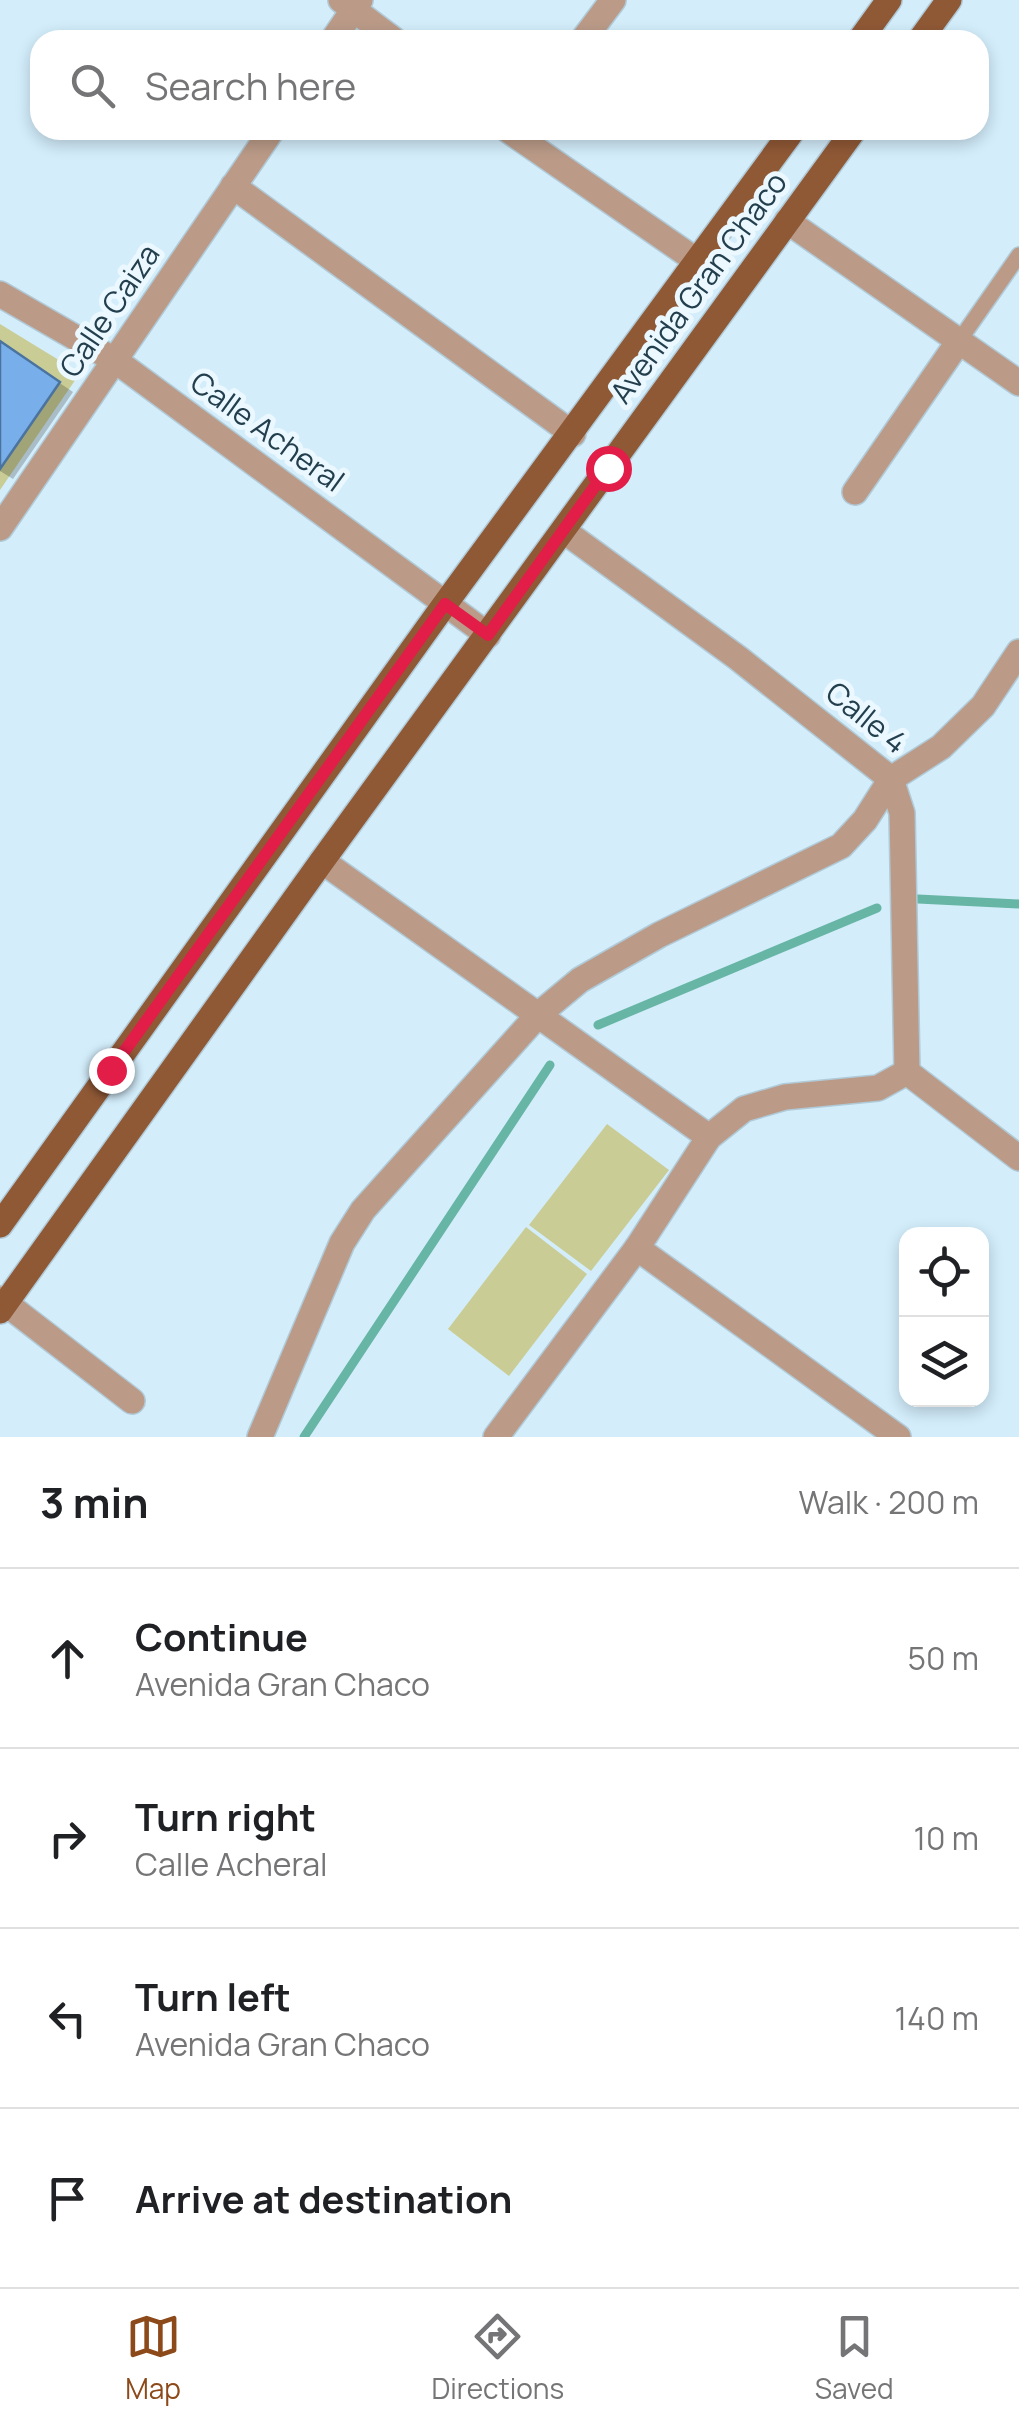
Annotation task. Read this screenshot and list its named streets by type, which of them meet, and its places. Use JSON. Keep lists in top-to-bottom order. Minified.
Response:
{"streets":{"main road":["Avenida Gran Chaco"],"street":["Calle Caiza","Calle Acheral","Calle 4"]},"crossings":[["Avenida Gran Chaco","Calle Acheral"],["Avenida Gran Chaco","Calle 4"],["Calle Caiza","Calle Acheral"]],"page":{"search":"Search here","heading":["3 min","Walk · 200 m"],"list":[["Continue","Avenida Gran Chaco","50 m"],["Turn right","Calle Acheral","10 m"],["Turn left","Avenida Gran Chaco","140 m"],"Arrive at destination"],"nav":["Map","Directions","Saved"]}}
